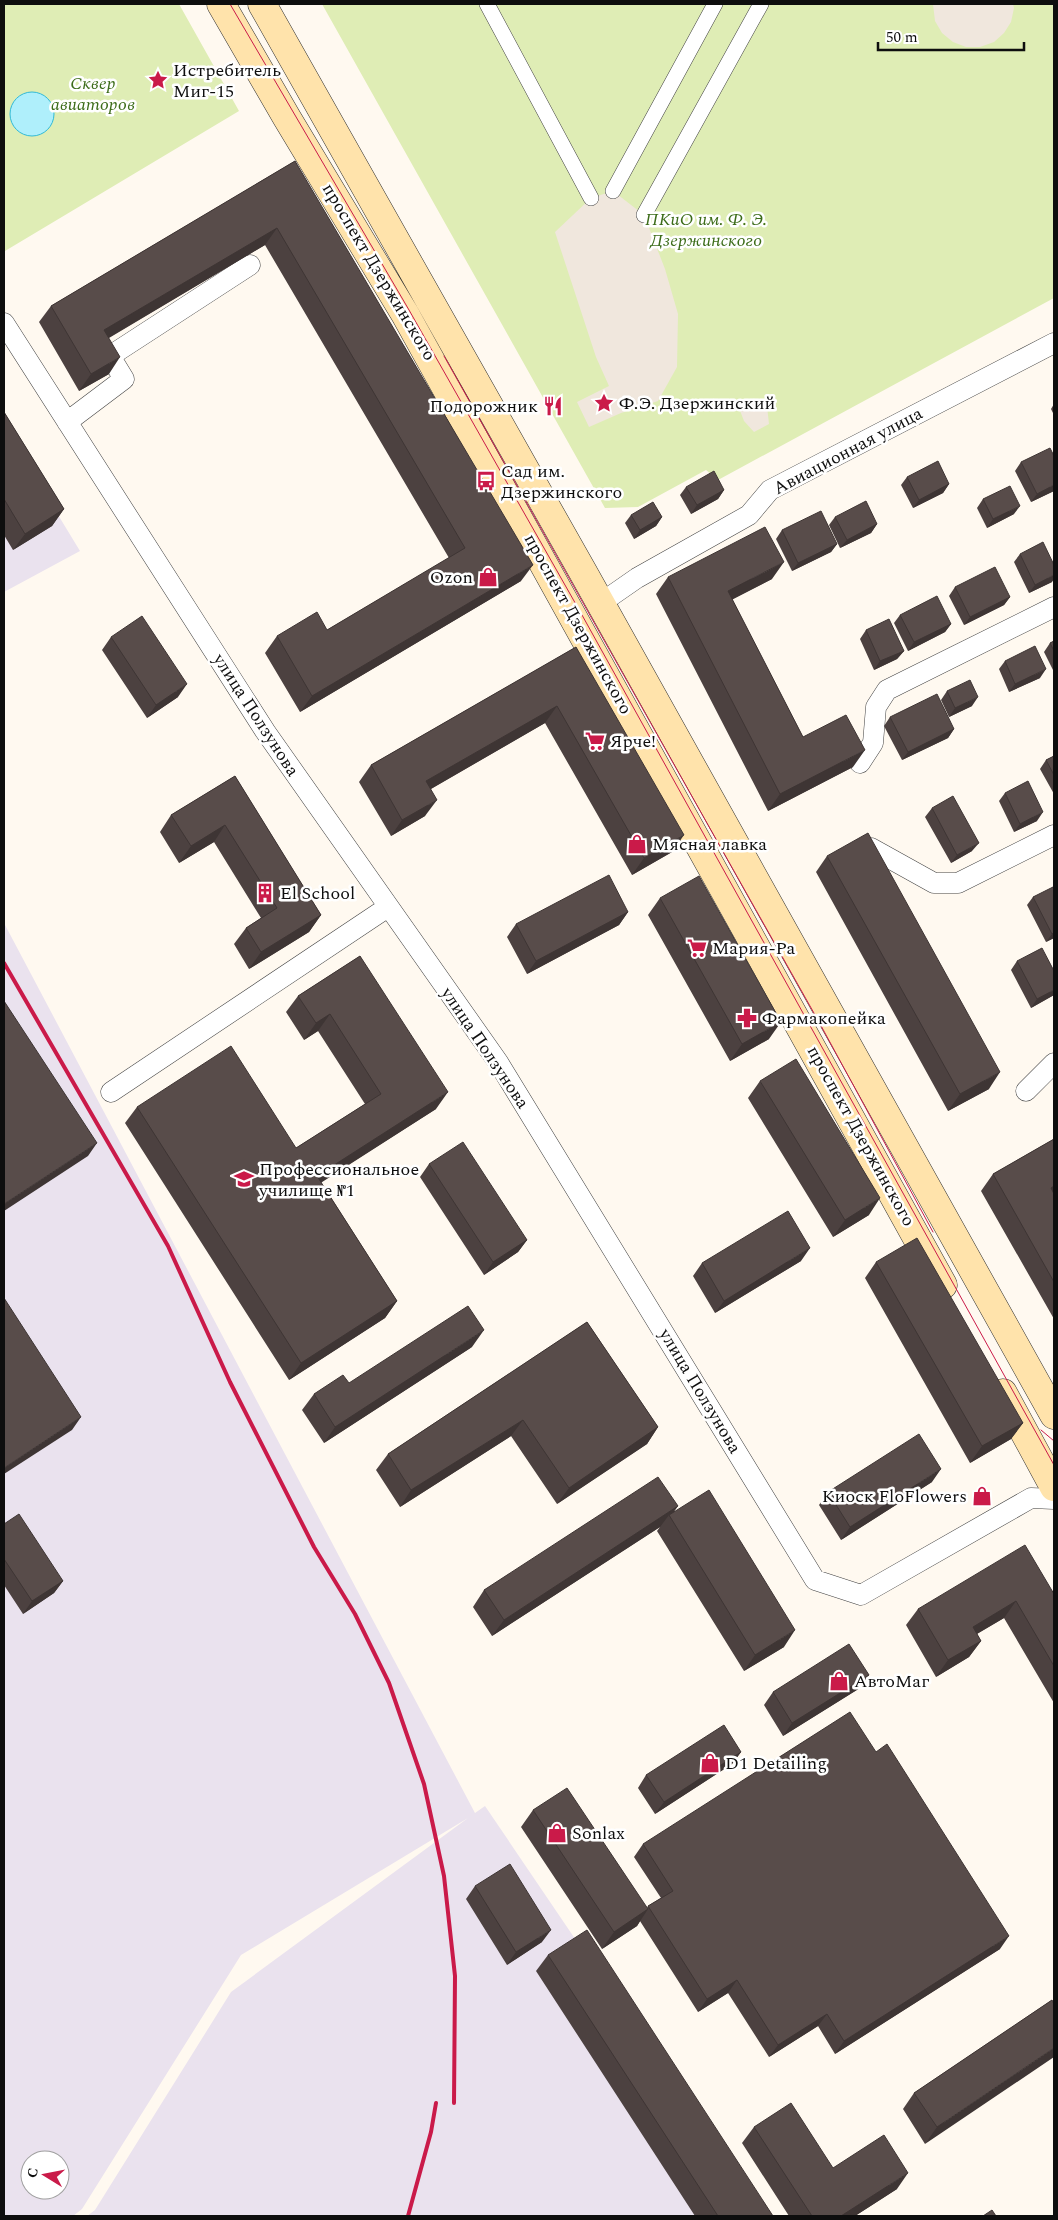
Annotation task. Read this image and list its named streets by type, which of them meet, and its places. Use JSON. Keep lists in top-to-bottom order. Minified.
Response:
{"streets":{"main road":["проспект Дзержинского"],"street":["Авиационная улица","улица Ползунова"]},"crossings":[["проспект Дзержинского","Авиационная улица"]],"parks":["Сквер авиаторов","ПКиО им. Ф. Э. Дзержинского"],"places":{"place":["Истребитель Миг-15","Ф.Э. Дзержинский"],"restaurant":["Подорожник"],"bus stop":["Сад им. Дзержинского"],"shop":["Ozon","Мясная лавка","Киоск FloFlowers","АвтоМаг","D1 Detailing","Sonlax"],"supermarket":["Ярче!","Мария-Ра"],"building":["El School"],"pharmacy":["Фармакопейка"],"school or university":["Профессиональное училище №1"]},"scale_bar":"50 m","north":"left"}
